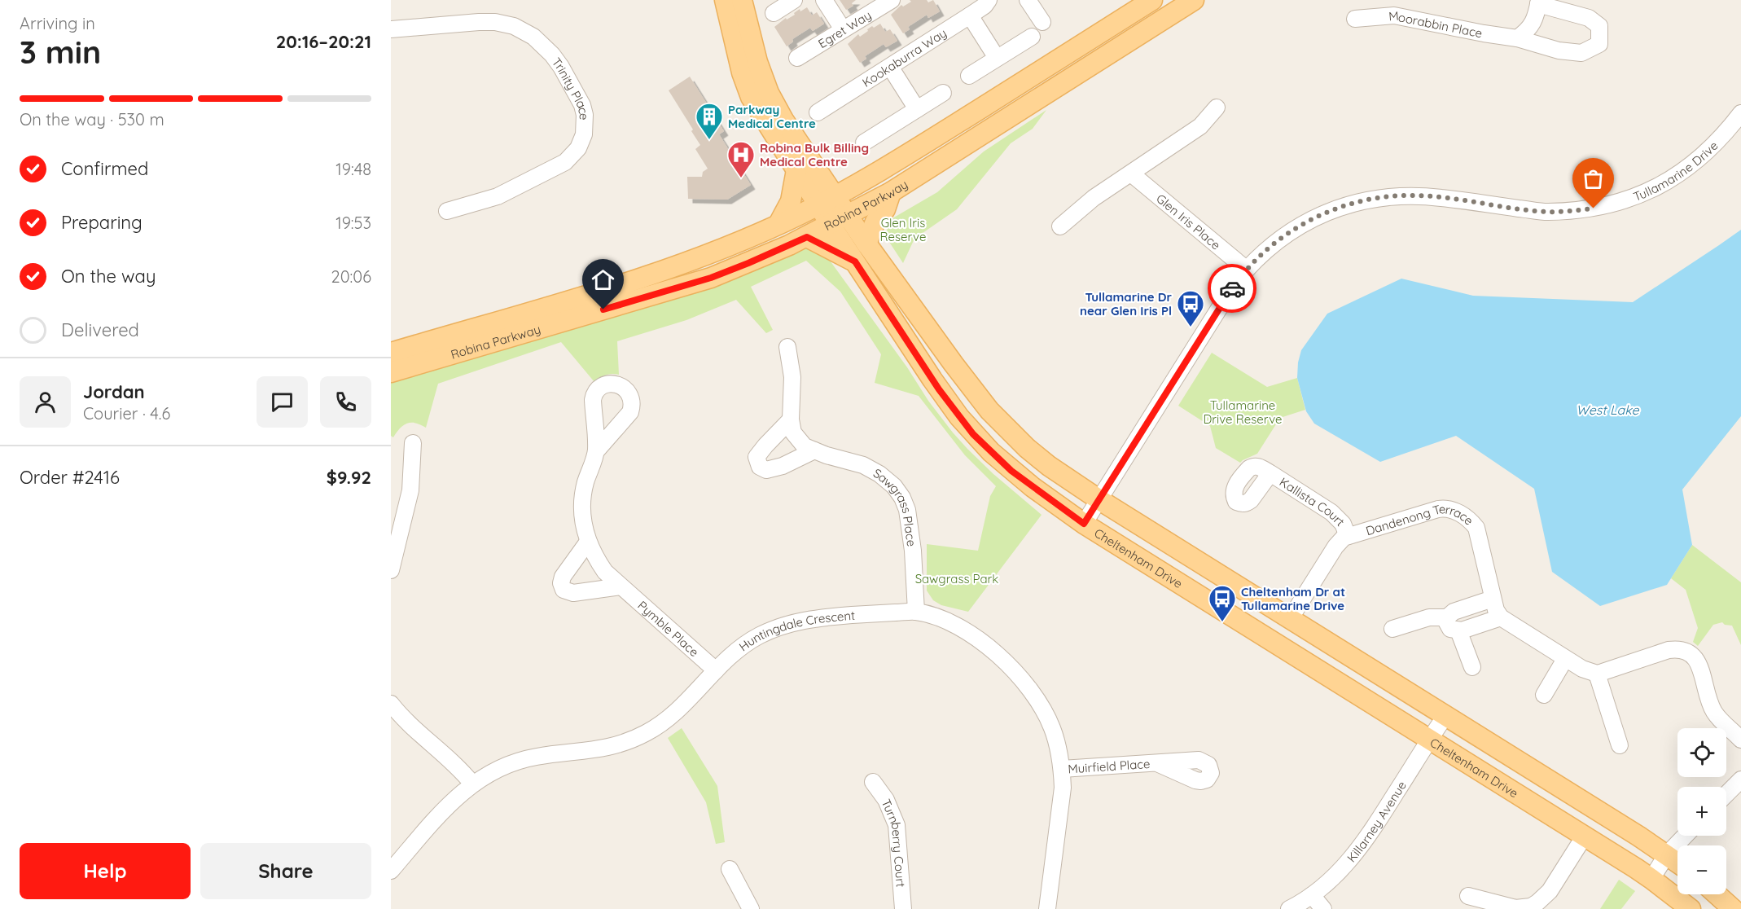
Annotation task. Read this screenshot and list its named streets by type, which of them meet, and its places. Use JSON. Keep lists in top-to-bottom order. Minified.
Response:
{"streets":{"main road":["Robina Parkway","Cheltenham Drive"],"street":["Moorabbin Place","Egret Way","Kookaburra Way","Trinity Place","Tullamarine Drive","Glen Iris Place","Kallista Court","Sawgrass Place","Dandenong Terrace","Pymble Place","Huntingdale Crescent","Muirfield Place","Killarney Avenue","Turnberry Court"]},"crossings":[["Tullamarine Drive","Glen Iris Place"],["Tullamarine Drive","Cheltenham Drive"],["Robina Parkway","Cheltenham Drive"],["Kallista Court","Dandenong Terrace"],["Sawgrass Place","Huntingdale Crescent"],["Dandenong Terrace","Cheltenham Drive"],["Cheltenham Drive","Killarney Avenue"],["Pymble Place","Huntingdale Crescent"],["Huntingdale Crescent","Muirfield Place"]],"water":["West Lake"],"parks":["Glen Iris Reserve","Tullamarine Drive Reserve","Sawgrass Park"],"places":{"building":["Parkway Medical Centre"],"hospital":["Robina Bulk Billing Medical Centre"],"bus stop":["Tullamarine Dr near Glen Iris Pl","Cheltenham Dr at Tullamarine Drive"]},"page":{"heading":["3 min","Arriving in","20:16–20:21"],"panel":["Jordan","Courier · 4.6","Order #2416","$9.92"],"bar":"On the way · 530 m","list":[["Confirmed","19:48"],["Preparing","19:53"],["On the way","20:06"],"Delivered"],"map_buttons":["+","−"],"buttons":["Help","Share"]}}
